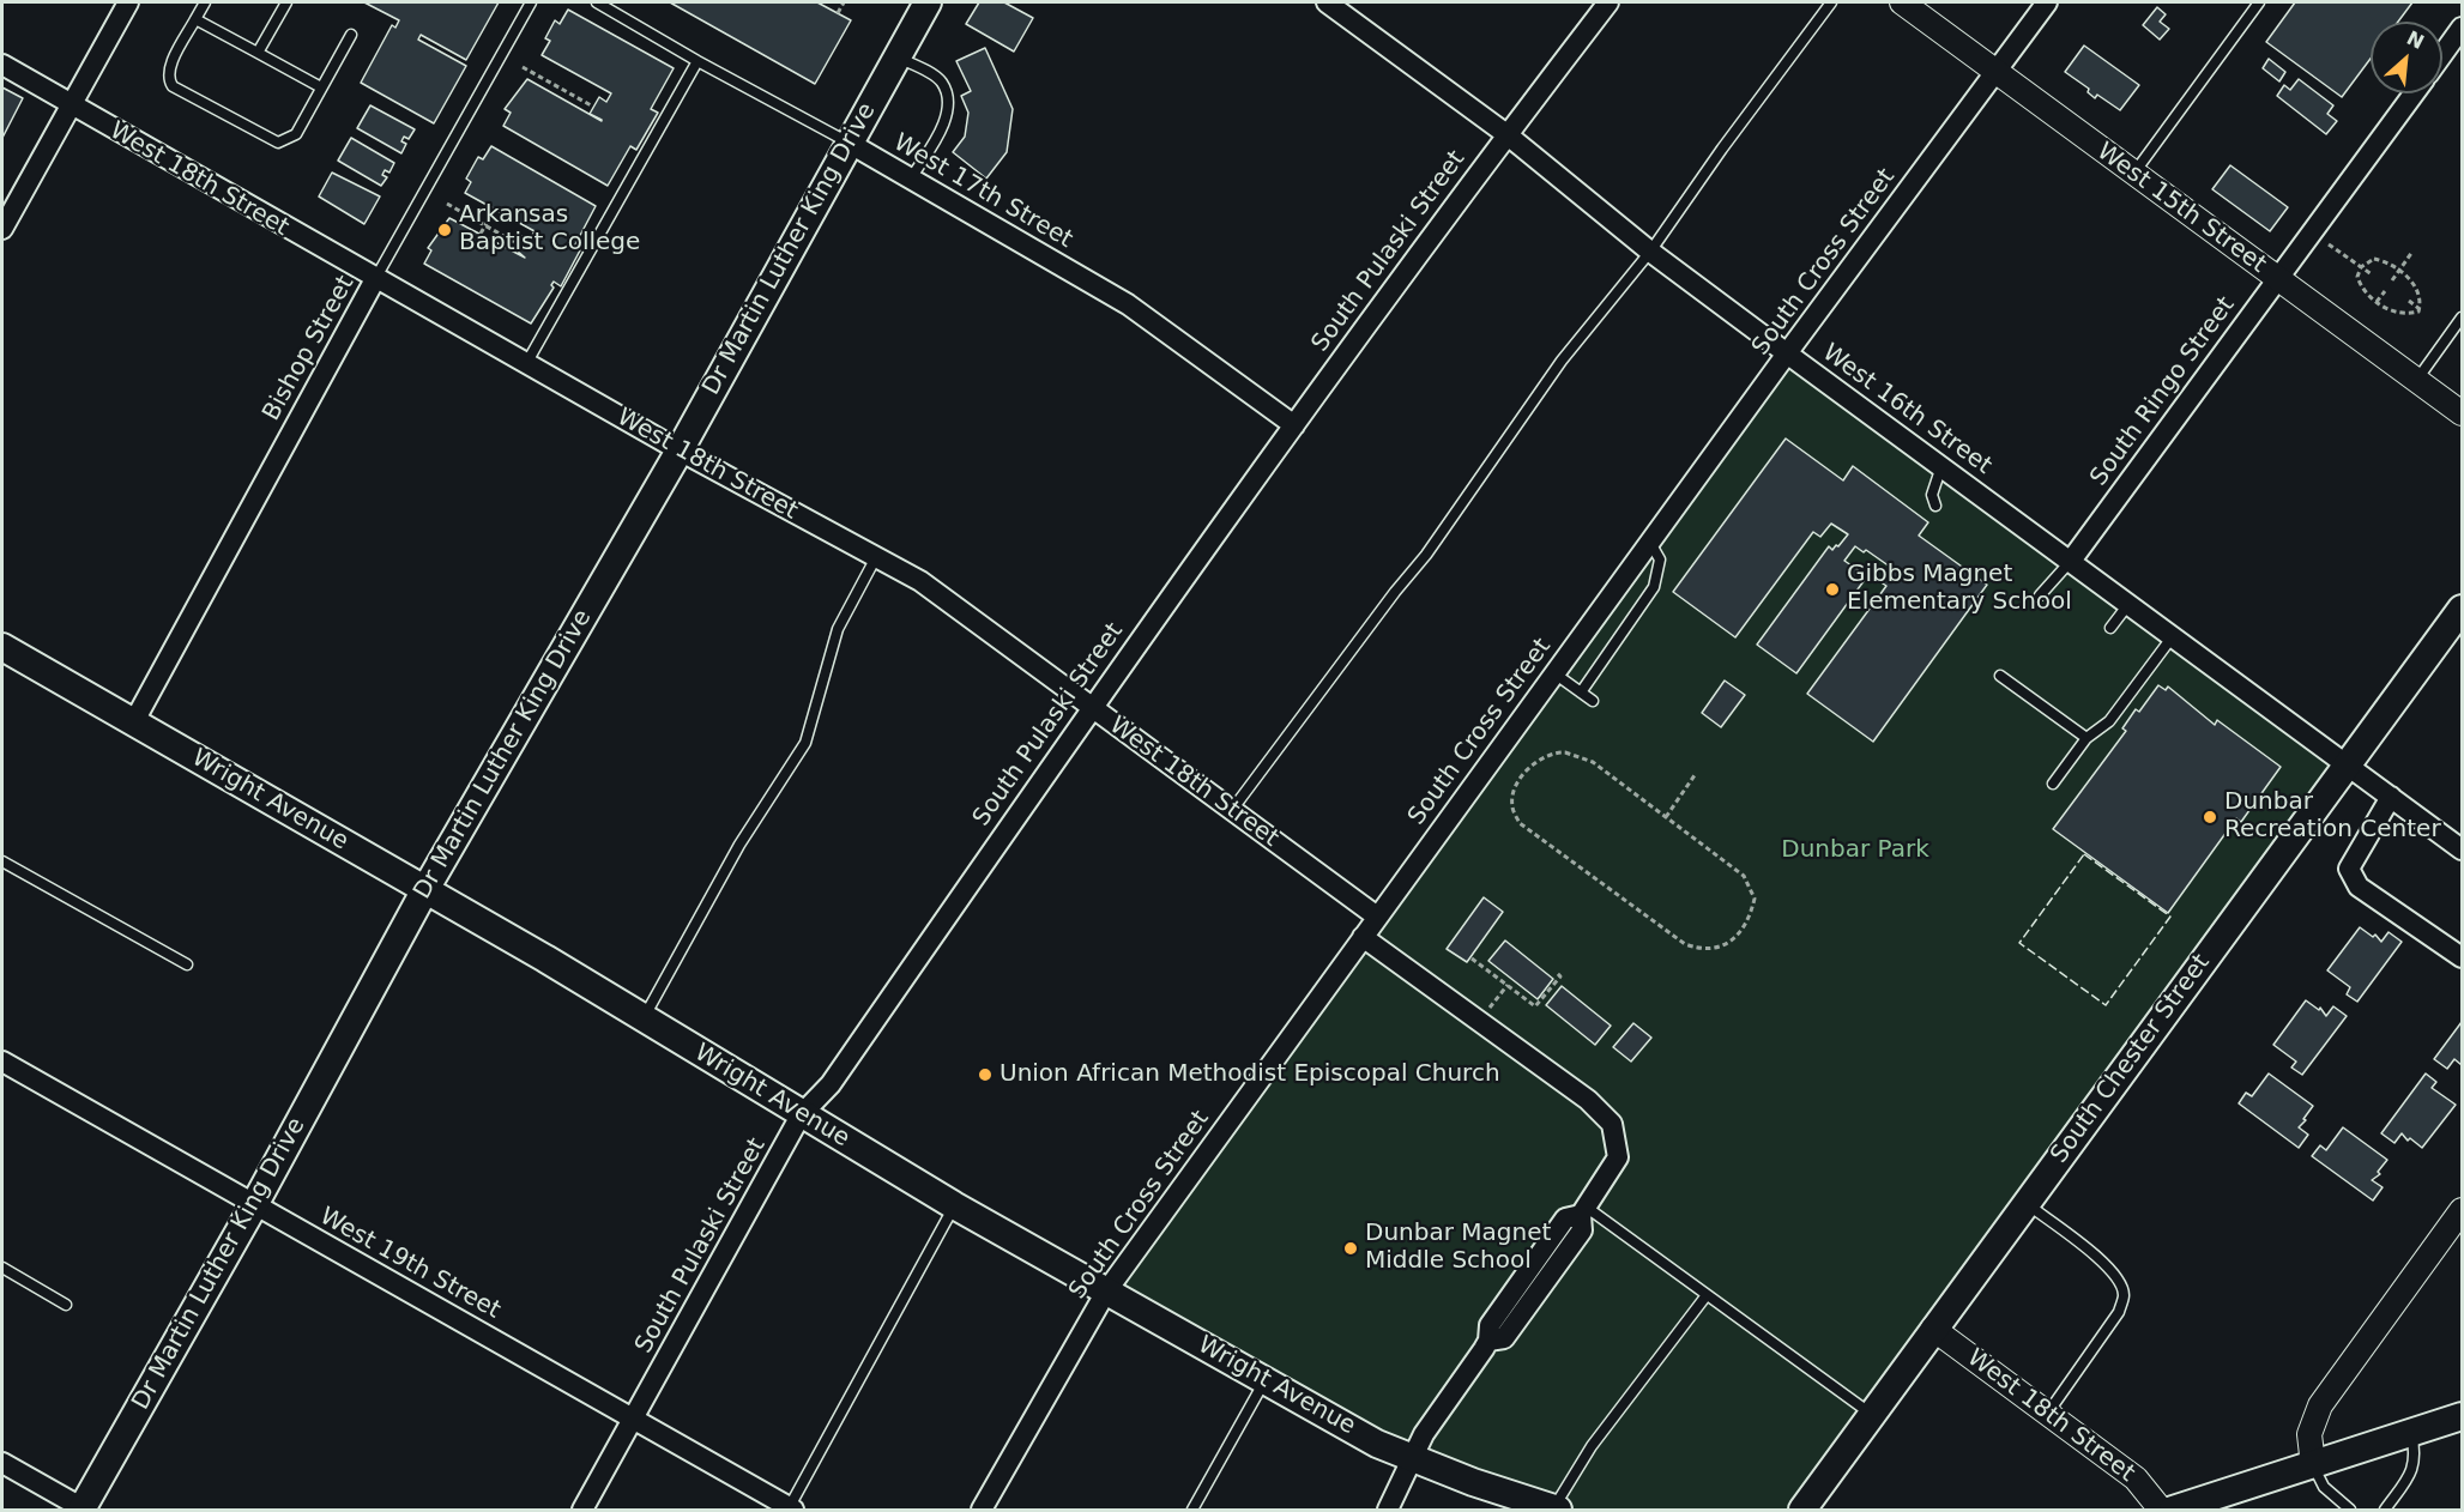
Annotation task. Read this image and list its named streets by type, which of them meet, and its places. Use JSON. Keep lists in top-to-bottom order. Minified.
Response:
{"streets":{"main road":["Dr Martin Luther King Drive","Wright Avenue","South Chester Street"],"street":["West 18th Street","West 17th Street","West 15th Street","South Pulaski Street","South Cross Street","Bishop Street","South Ringo Street","West 16th Street","West 19th Street"]},"crossings":[["West 18th Street","Dr Martin Luther King Drive"],["West 18th Street","South Pulaski Street"],["West 18th Street","South Cross Street"],["West 18th Street","Bishop Street"],["West 18th Street","South Chester Street"],["West 17th Street","Dr Martin Luther King Drive"],["West 17th Street","South Pulaski Street"],["West 15th Street","South Cross Street"],["West 15th Street","South Ringo Street"],["Dr Martin Luther King Drive","Wright Avenue"],["Dr Martin Luther King Drive","West 19th Street"],["South Pulaski Street","West 16th Street"],["South Pulaski Street","Wright Avenue"],["South Pulaski Street","West 19th Street"],["South Cross Street","West 16th Street"],["South Cross Street","Wright Avenue"],["Bishop Street","Wright Avenue"],["South Ringo Street","West 16th Street"],["West 16th Street","South Chester Street"]],"parks":["Dunbar Park"],"places":["Arkansas Baptist College","Gibbs Magnet Elementary School","Dunbar Recreation Center","Union African Methodist Episcopal Church","Dunbar Magnet Middle School"],"north":"top right"}
